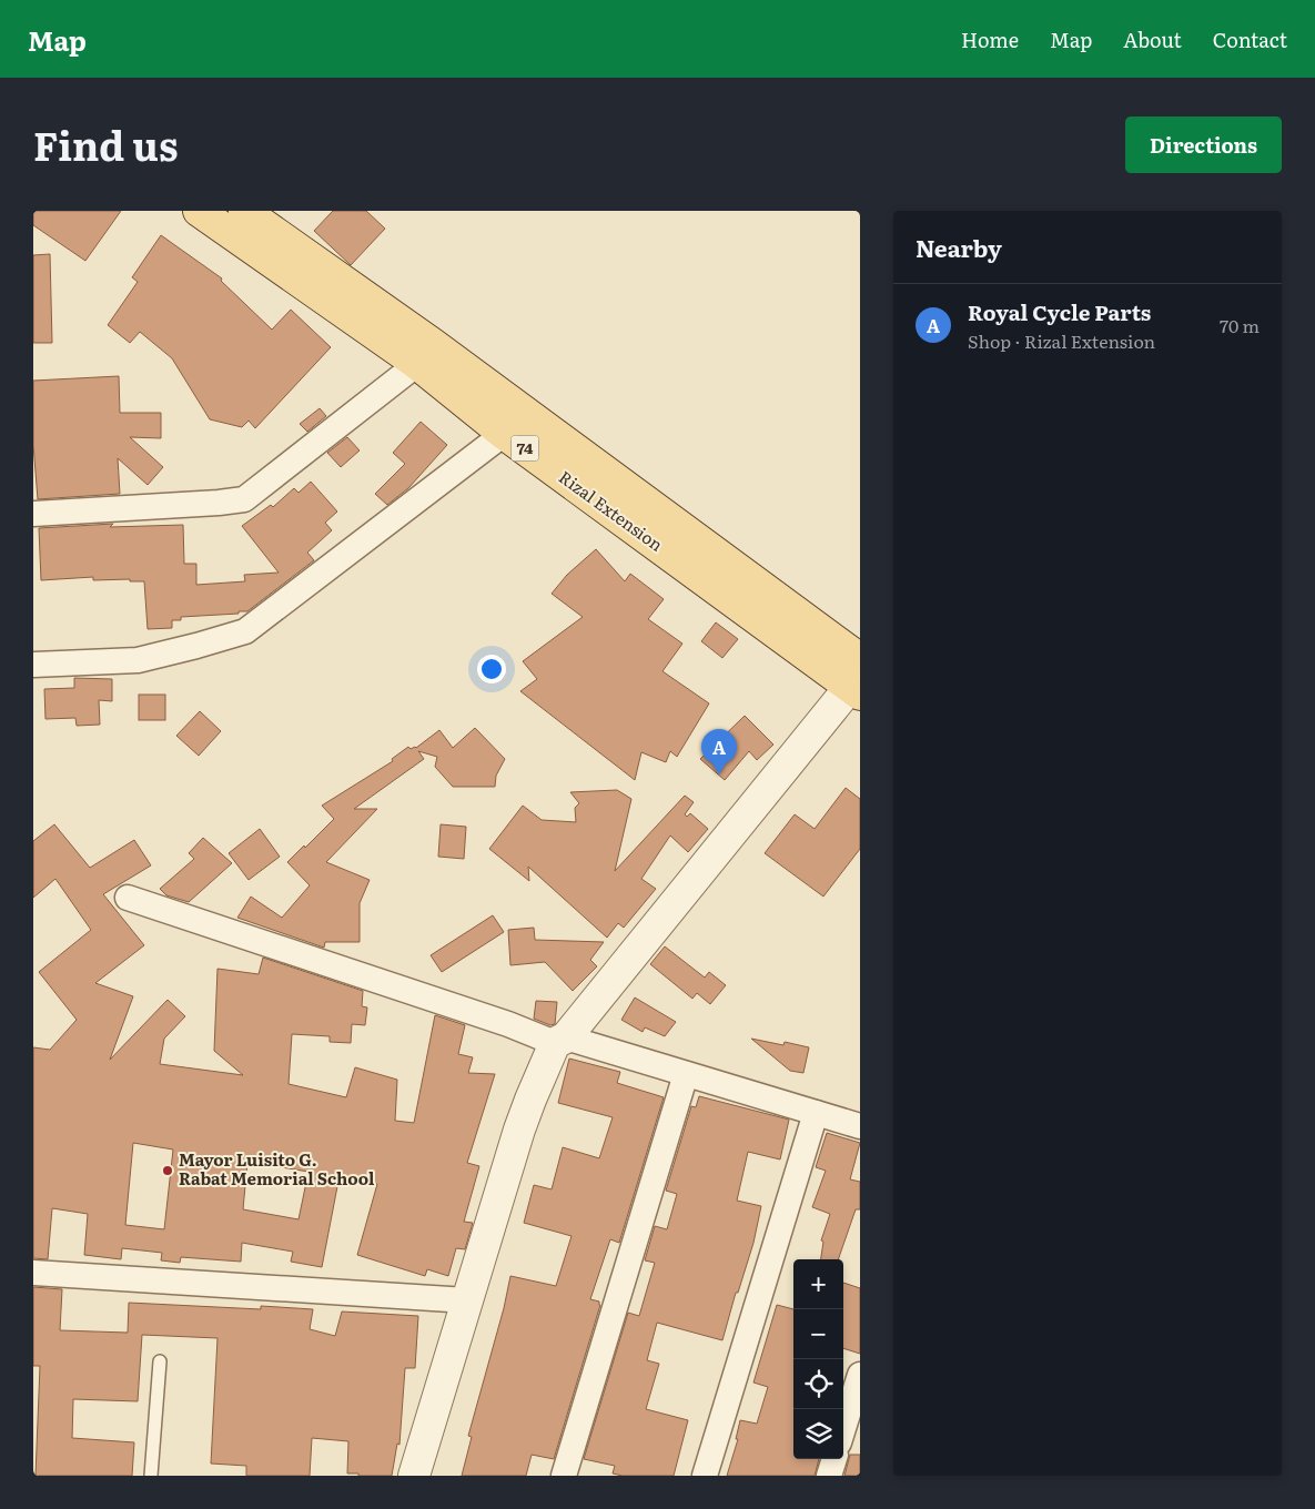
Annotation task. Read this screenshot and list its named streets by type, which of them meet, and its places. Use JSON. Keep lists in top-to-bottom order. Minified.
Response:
{"streets":{"main road":["74","Rizal Extension"]},"places":["Mayor Luisito G. Rabat Memorial School"],"page":{"header":"Map","nav":["Home","Map","About","Contact"],"title":"Find us","buttons":"Directions","heading":"Nearby","list":[{"mark":"A","name":"Royal Cycle Parts","note":"Shop · Rizal Extension","value":"70 m"}],"pins":"A","map_buttons":["+","−"]}}
